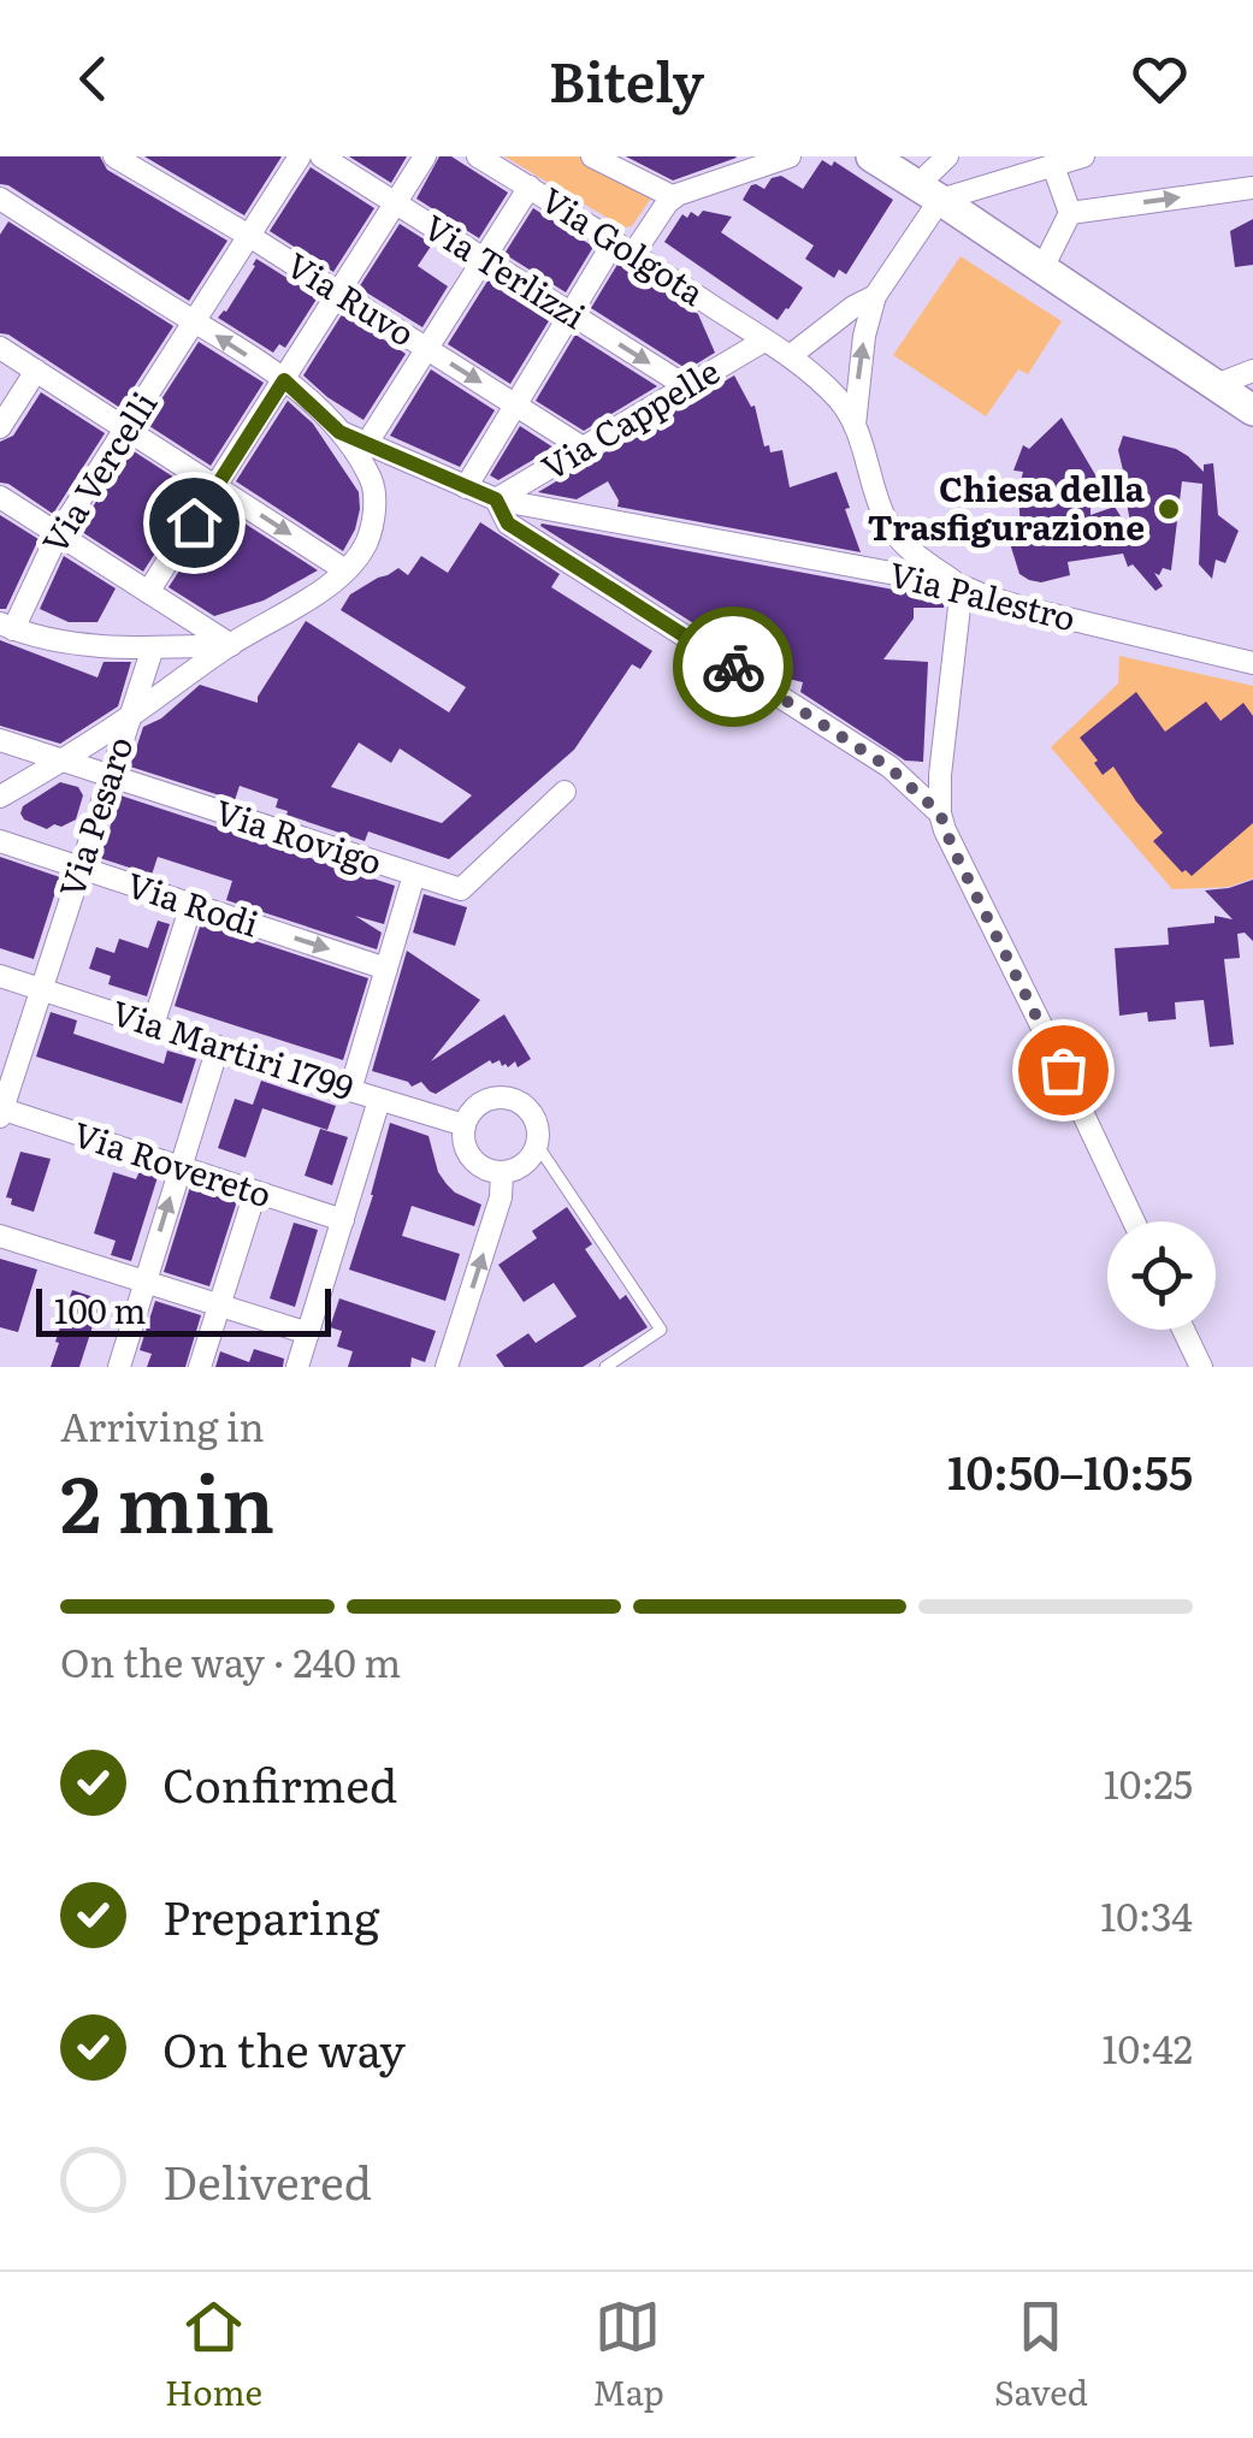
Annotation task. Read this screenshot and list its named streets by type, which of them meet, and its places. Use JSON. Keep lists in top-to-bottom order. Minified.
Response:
{"streets":{"street":["Via Golgota","Via Terlizzi","Via Ruvo","Via Cappelle","Via Vercelli","Via Palestro","Via Pesaro","Via Rovigo","Via Rodi","Via Martiri 1799","Via Rovereto"]},"crossings":[["Via Golgota","Via Cappelle"],["Via Terlizzi","Via Cappelle"],["Via Ruvo","Via Cappelle"],["Via Ruvo","Via Vercelli"],["Via Cappelle","Via Palestro"],["Via Pesaro","Via Rovigo"],["Via Pesaro","Via Rodi"],["Via Pesaro","Via Martiri 1799"],["Via Pesaro","Via Rovereto"]],"one_way":["Via Rodi"],"places":["Chiesa della Trasfigurazione"],"scale_bar":"100 m","page":{"header":"Bitely","scale":"100 m","heading":["2 min","Arriving in","10:50–10:55"],"bar":"On the way · 240 m","list":[["Confirmed","10:25"],["Preparing","10:34"],["On the way","10:42"],"Delivered"],"tabs":["Home","Map","Saved"]}}
